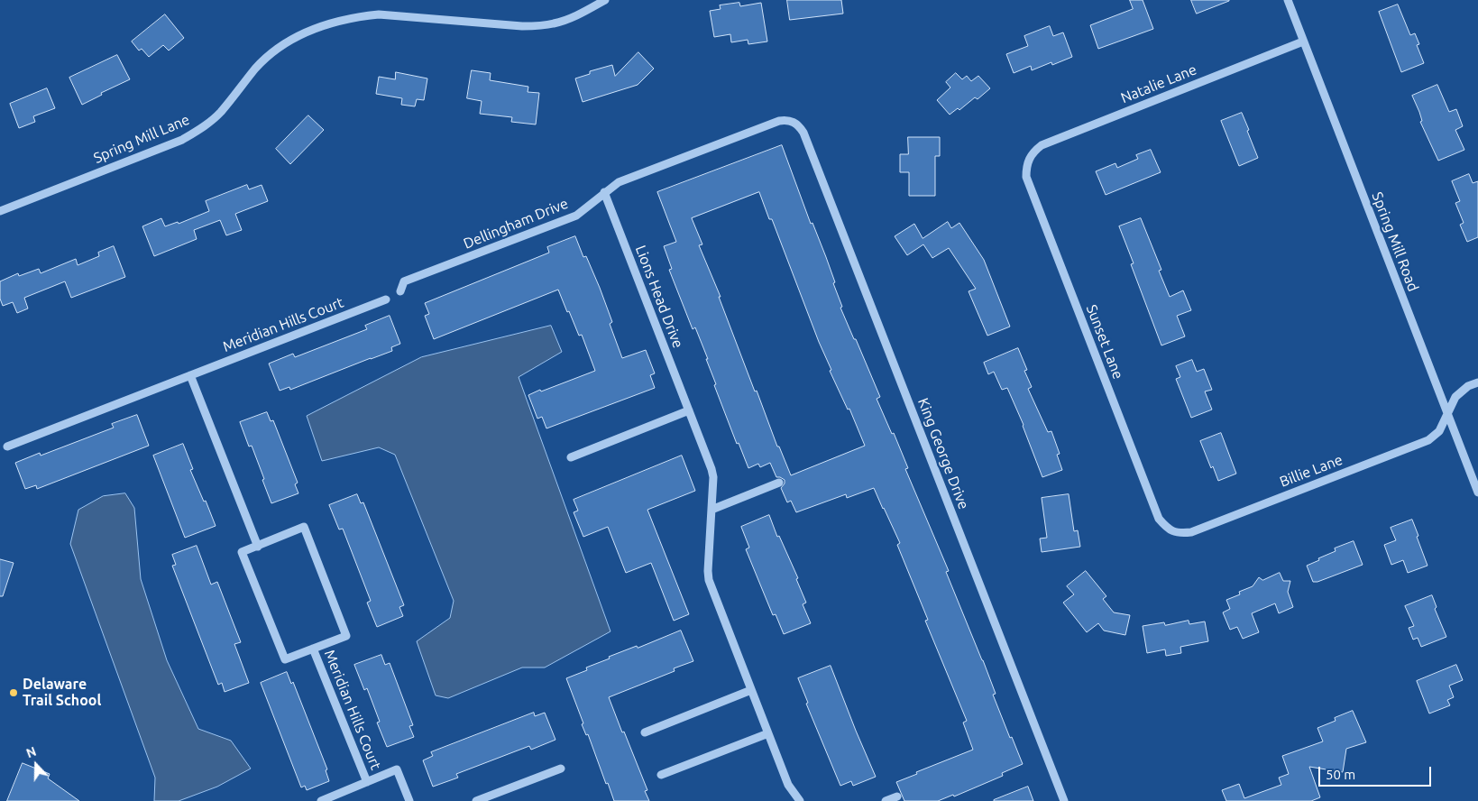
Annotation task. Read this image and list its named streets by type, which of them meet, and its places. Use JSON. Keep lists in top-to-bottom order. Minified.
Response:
{"streets":{"street":["Natalie Lane","Spring Mill Lane","Dellingham Drive","Spring Mill Road","Lions Head Drive","Meridian Hills Court","Sunset Lane","King George Drive","Billie Lane"]},"crossings":[["Natalie Lane","Spring Mill Road"],["Natalie Lane","Sunset Lane"],["Dellingham Drive","Lions Head Drive"],["Dellingham Drive","King George Drive"],["Spring Mill Road","Billie Lane"],["Sunset Lane","Billie Lane"]],"places":["Delaware Trail School"],"scale_bar":"50 m","north":"top"}
